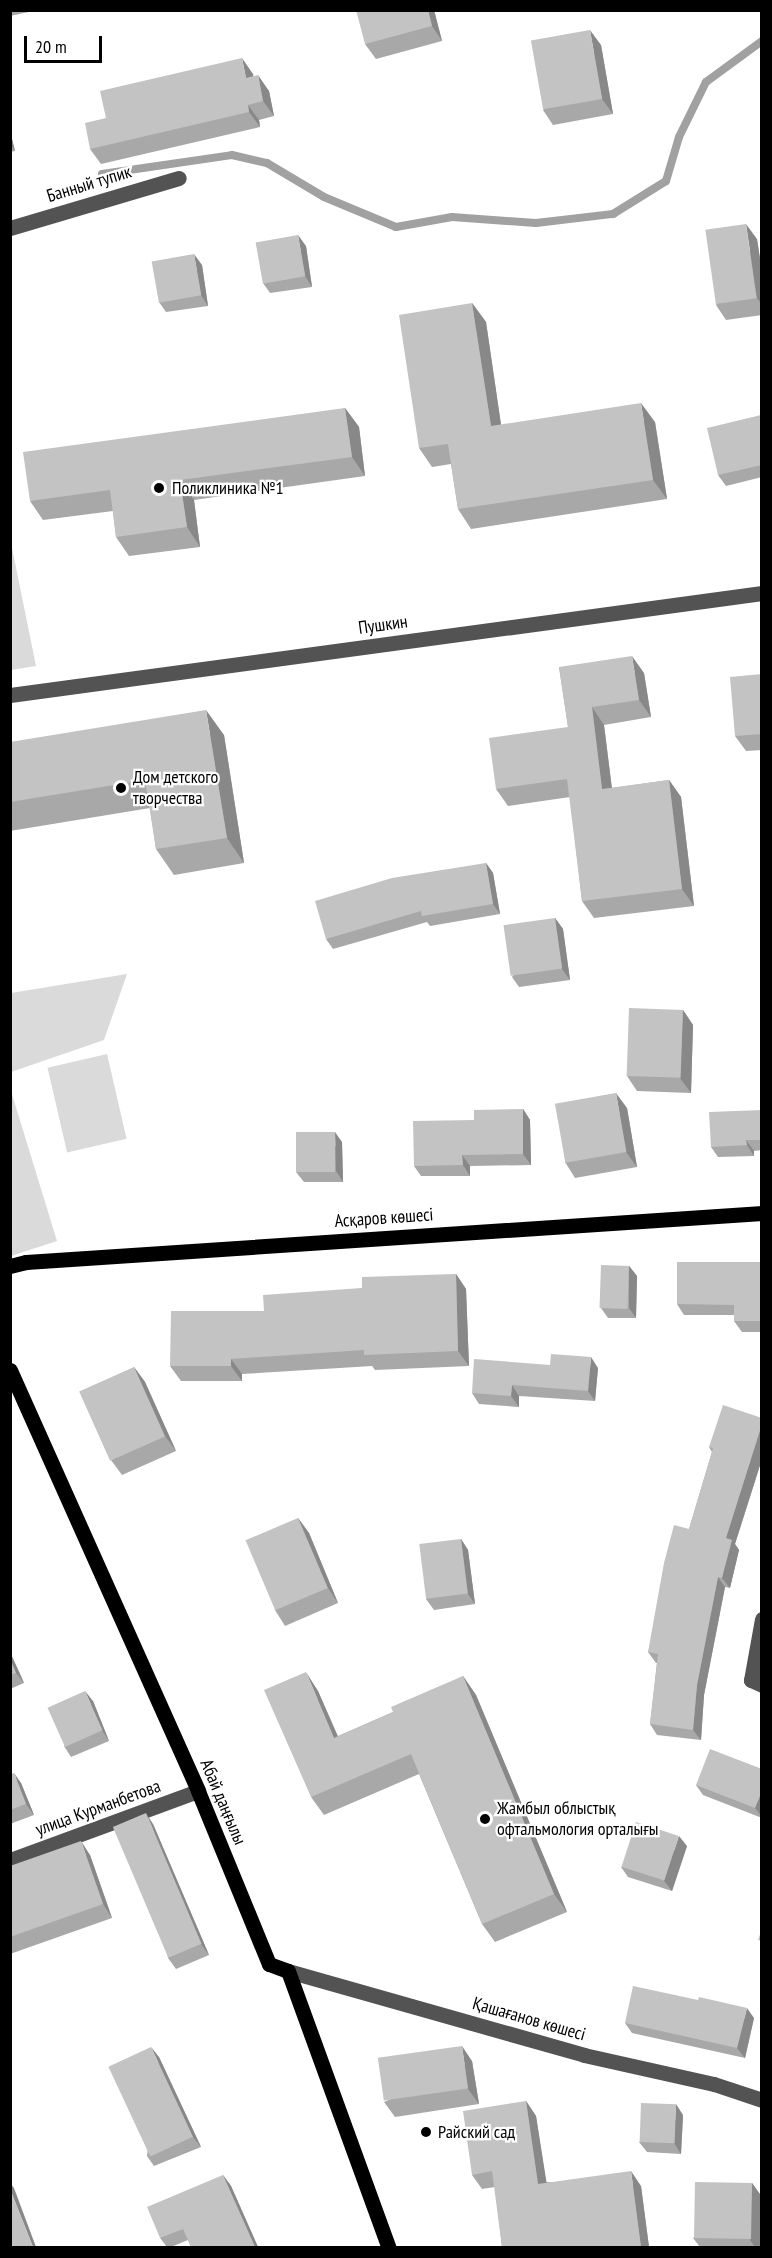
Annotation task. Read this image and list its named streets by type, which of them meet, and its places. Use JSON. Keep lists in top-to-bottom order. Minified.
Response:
{"streets":{"main road":["Асқаров көшесі","Абай даңғылы"],"street":["Банный тупик","Пушкин","улица Курманбетова","Қашағанов көшесі"]},"crossings":[["Абай даңғылы","улица Курманбетова"],["Абай даңғылы","Қашағанов көшесі"]],"places":["Поликлиника №1","Дом детского творчества","Жамбыл облыстық офтальмология орталығы","Райский сад"],"scale_bar":"20 m"}
